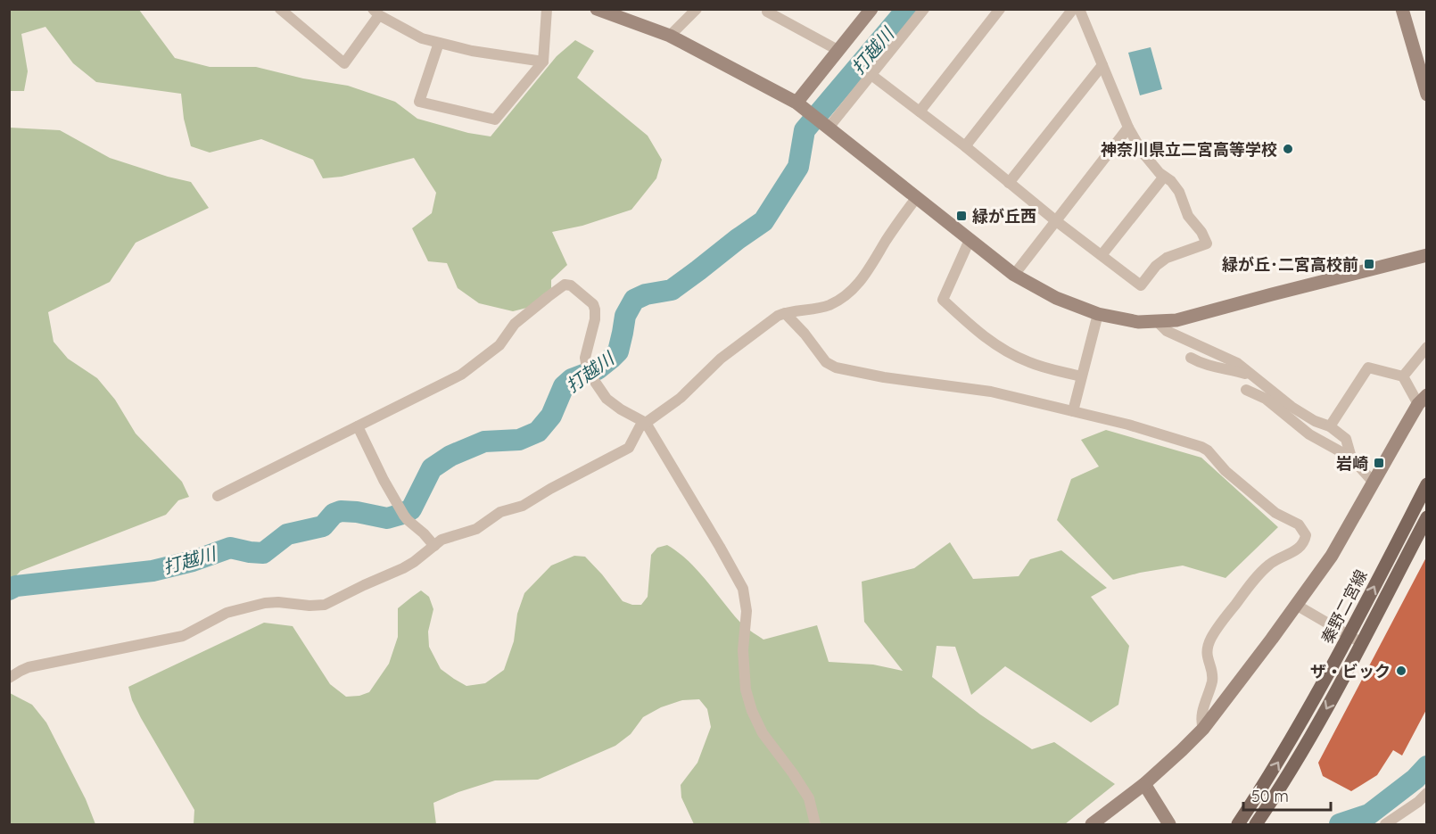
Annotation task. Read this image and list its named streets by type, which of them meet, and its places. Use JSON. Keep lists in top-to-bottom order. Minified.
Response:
{"streets":{"main road":["秦野二宮線"]},"water":["打越川"],"places":{"other":["神奈川県立二宮高等学校","ザ・ビック"],"transit":["緑が丘西","緑が丘･二宮高校前","岩崎"]},"scale_bar":"50 m"}
